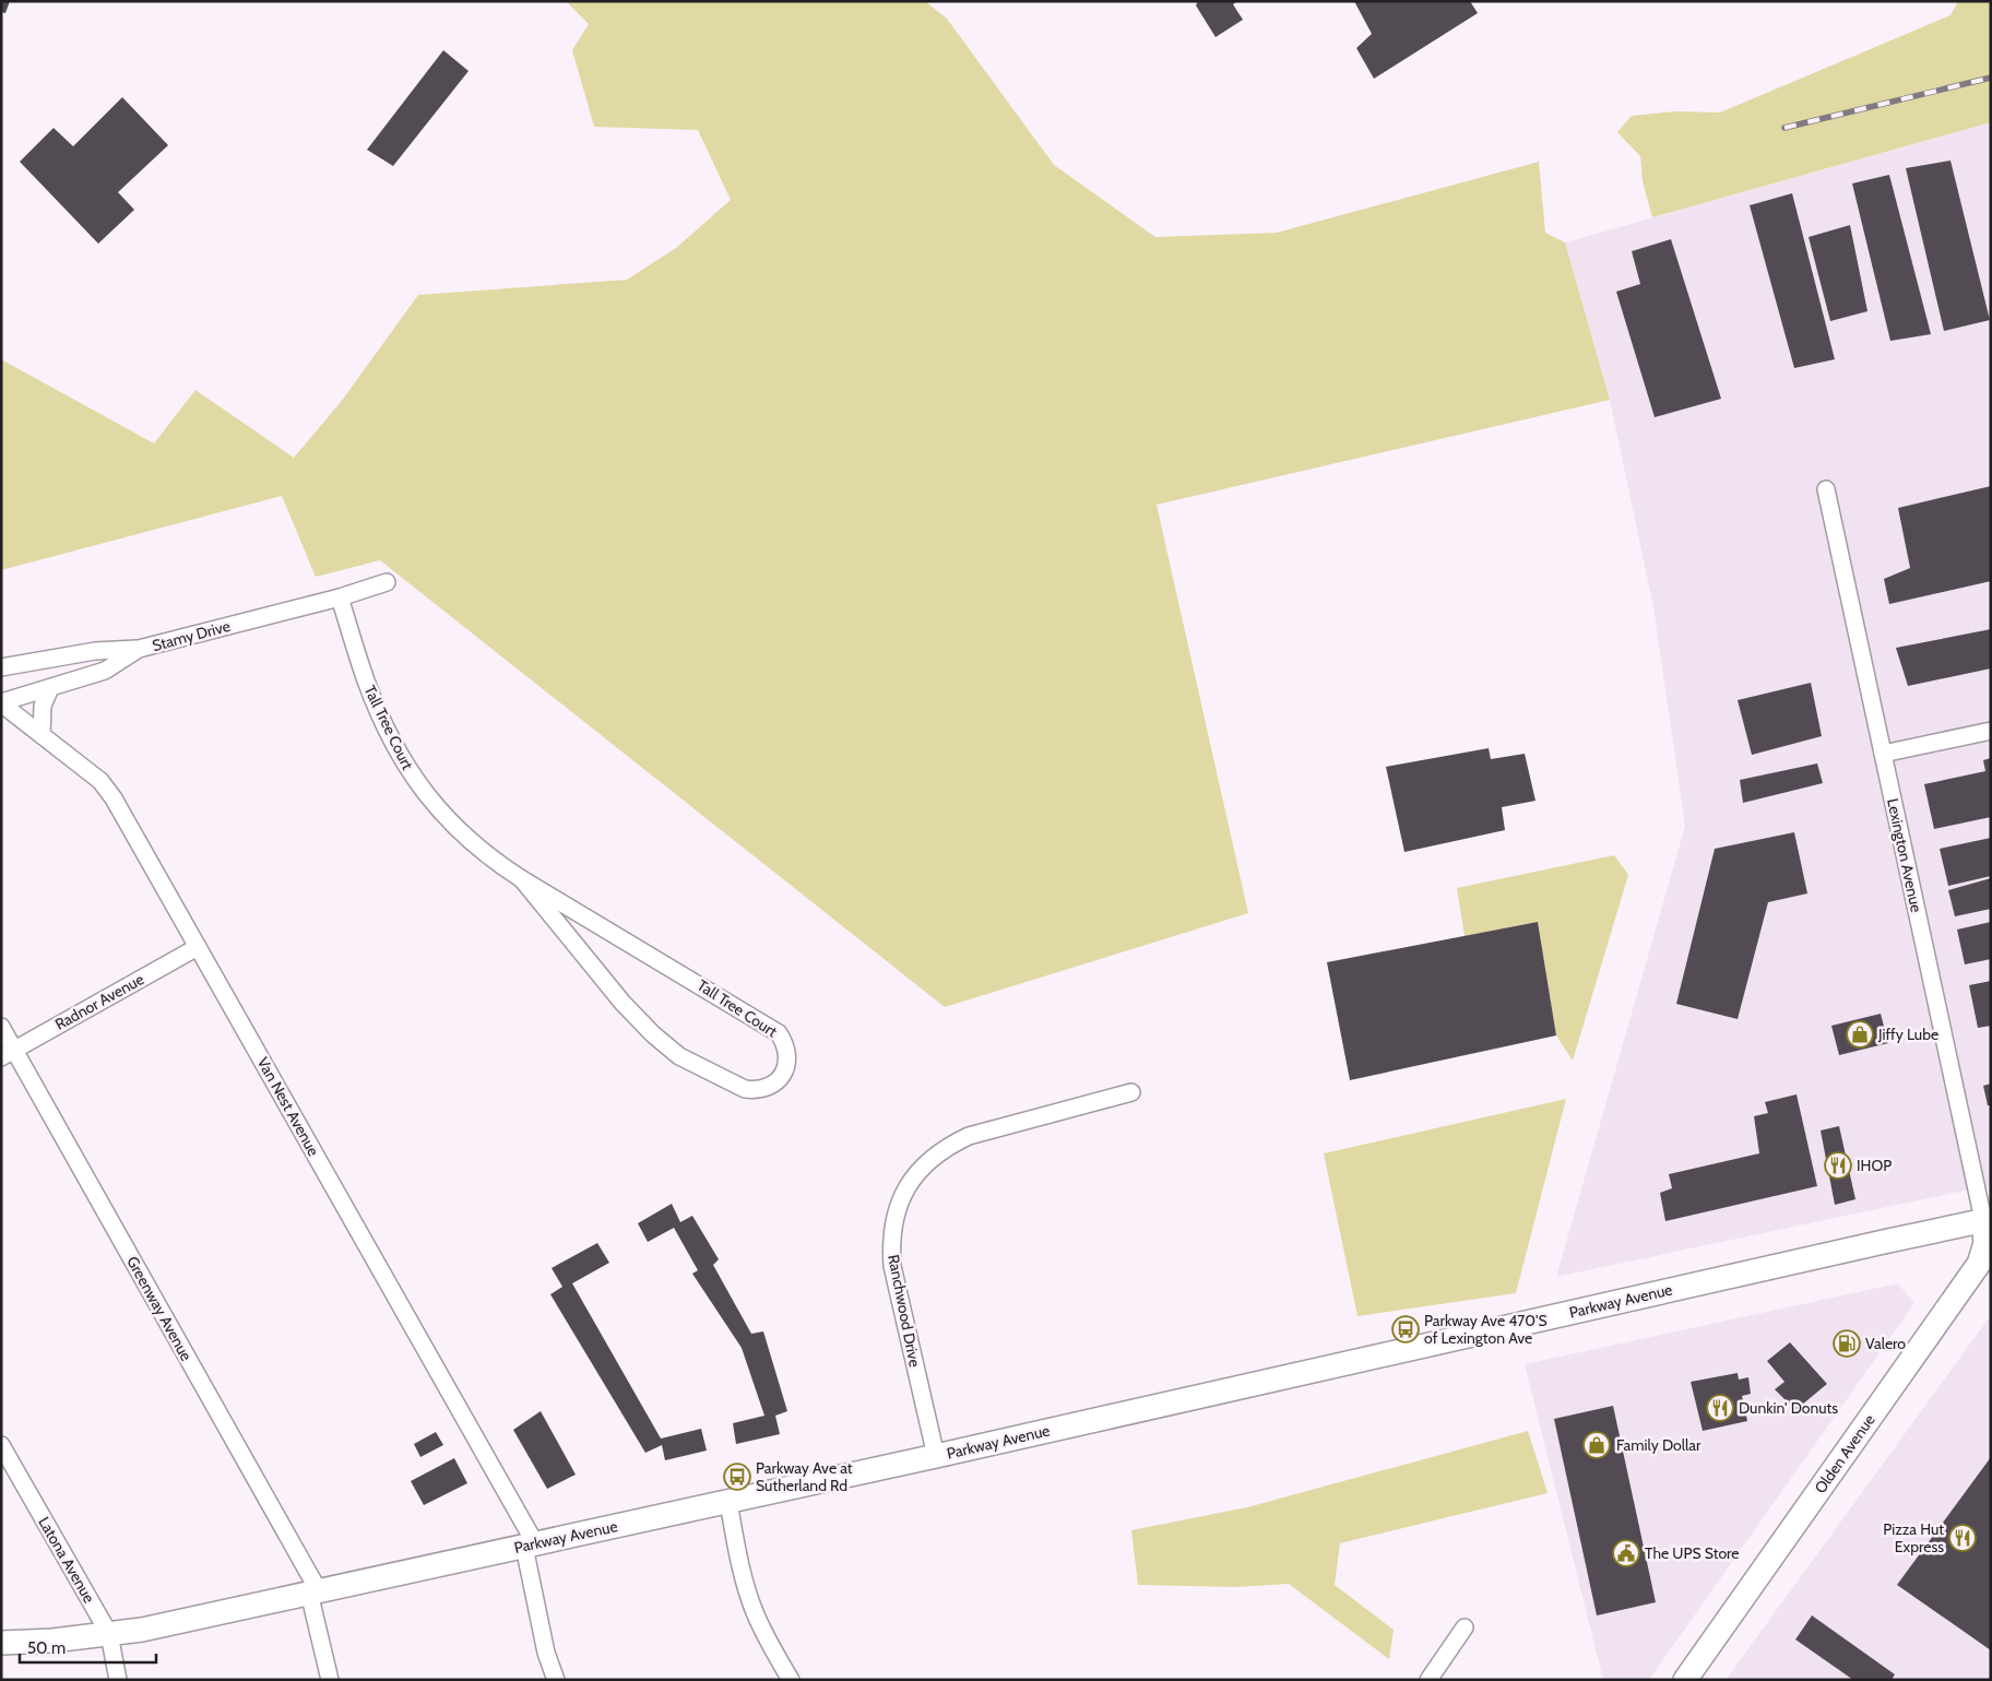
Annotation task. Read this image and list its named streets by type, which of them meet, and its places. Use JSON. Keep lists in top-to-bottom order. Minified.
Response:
{"streets":{"main road":["Parkway Avenue","Olden Avenue"],"street":["Stamy Drive","Tall Tree Court","Lexington Avenue","Radnor Avenue","Van Nest Avenue","Greenway Avenue","Ranchwood Drive","Latona Avenue"]},"crossings":[["Stamy Drive","Tall Tree Court"],["Stamy Drive","Van Nest Avenue"],["Lexington Avenue","Parkway Avenue"],["Lexington Avenue","Olden Avenue"],["Radnor Avenue","Van Nest Avenue"],["Radnor Avenue","Greenway Avenue"],["Van Nest Avenue","Parkway Avenue"],["Parkway Avenue","Greenway Avenue"],["Parkway Avenue","Ranchwood Drive"],["Parkway Avenue","Olden Avenue"],["Parkway Avenue","Latona Avenue"]],"places":{"shop":["Jiffy Lube","Family Dollar"],"restaurant":["IHOP","Dunkin' Donuts","Pizza Hut Express"],"bus stop":["Parkway Ave 470'S of Lexington Ave","Parkway Ave at Sutherland Rd"],"fuel station":["Valero"],"public building":["The UPS Store"]},"scale_bar":"50 m"}
